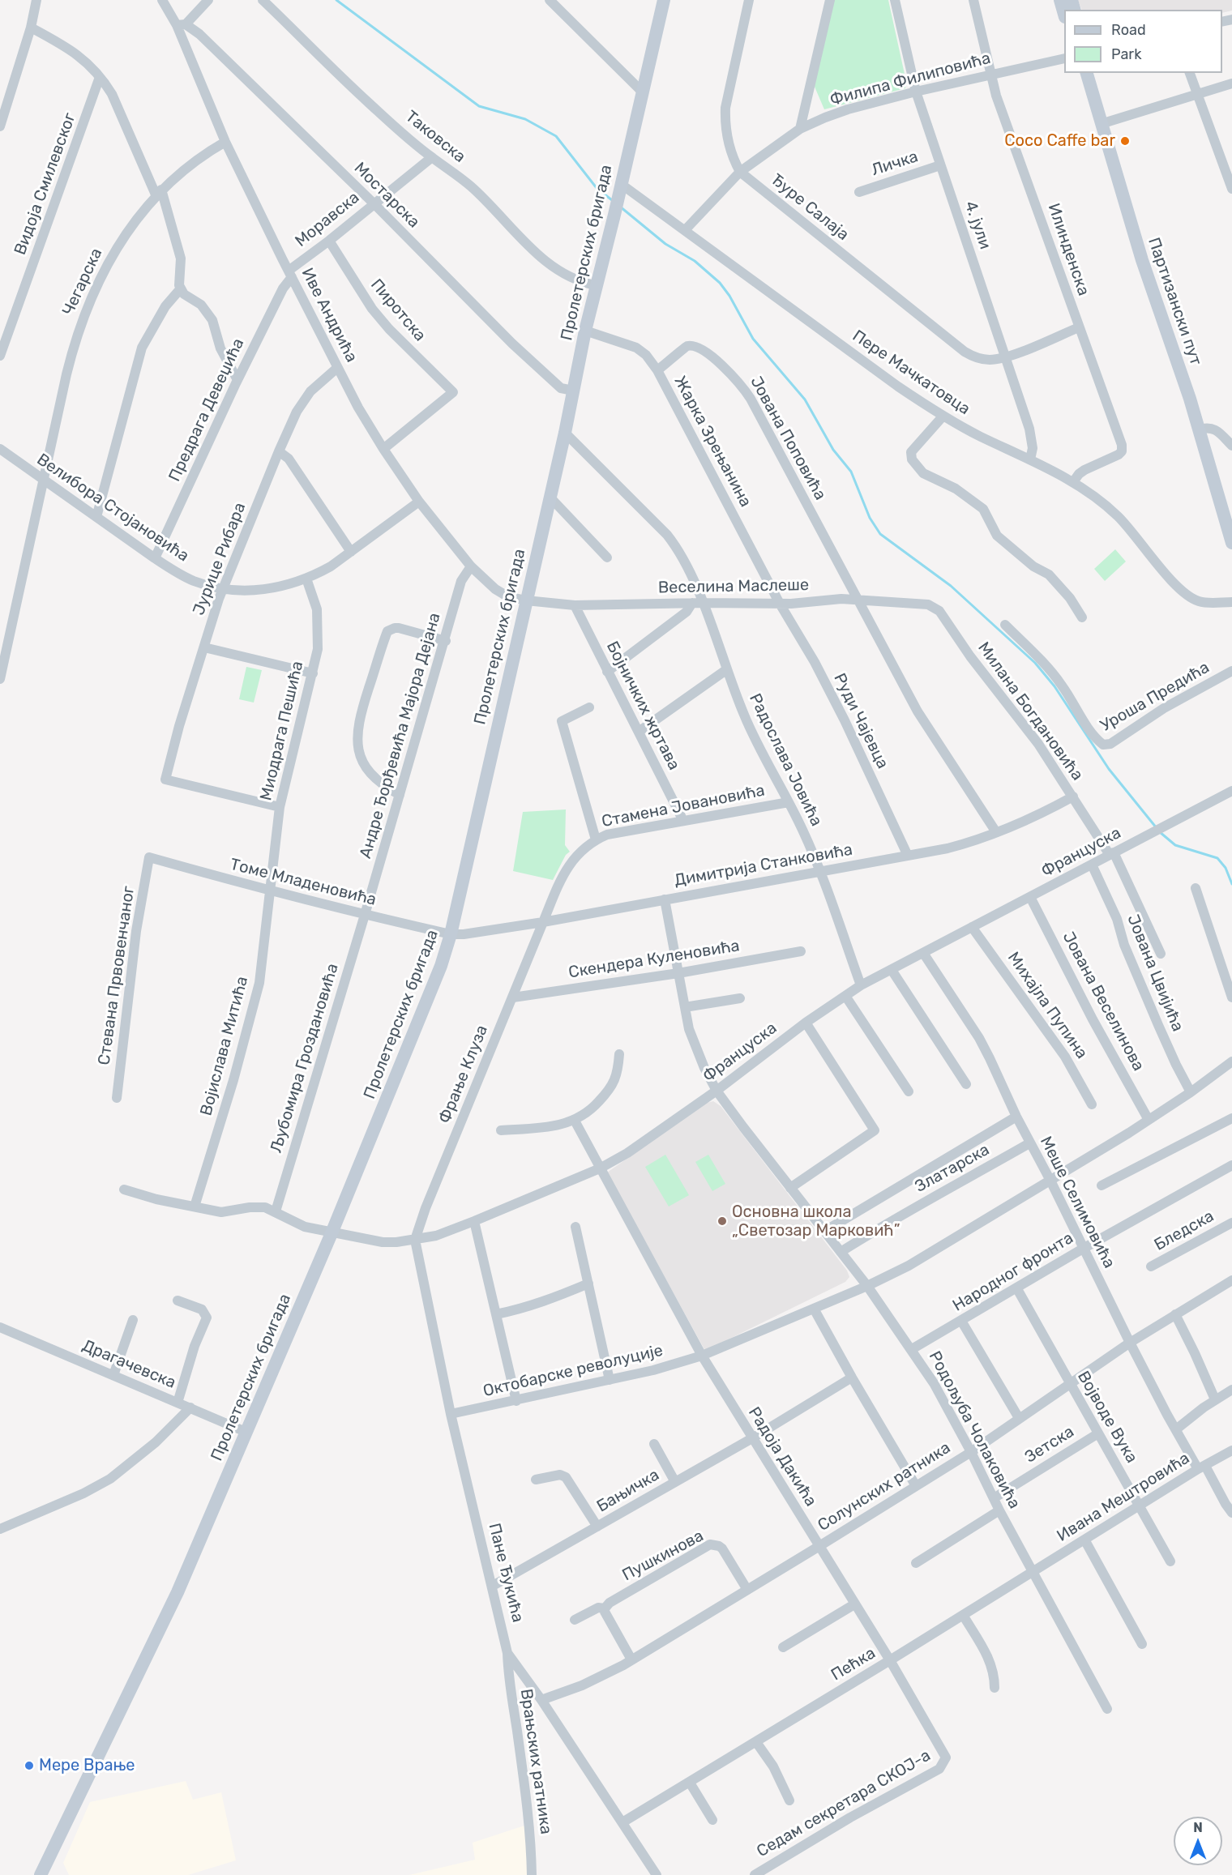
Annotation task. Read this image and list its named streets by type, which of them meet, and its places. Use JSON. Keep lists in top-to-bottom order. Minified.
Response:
{"streets":{"street":["Филипа Филиповића","Таковска","Личка","Видоја Смилевског","Мостарска","Ђуре Салаја","Моравска","4. јули","Илинденска","Пролетерских бригада","Чегарска","Партизански пут","Пиротска","Иве Андрића","Пере Мачкатовца","Предрага Девеџића","Јована Поповића","Жарка Зрењанина","Велибора Стојановића","Јурице Рибара","Веселина Маслеше","Уроша Предића","Бојничких жртава","Милана Богдановића","Руди Чајевца","Миодрага Пешића","Андре Ђорђевића Мајора Дејана","Радослава Јовића","Стамена Јовановића","Француска","Димитрија Станковића","Томе Младеновића","Скендера Куленовића","Јована Цвијића","Стевана Првовенчаног","Јована Веселинова","Михајла Пупина","Војислава Митића","Љубомира Гроздановића","Фрање Клуза","Златарска","Меше Селимовића","Бледска","Народног фронта","Драгачевска","Октобарске револуције","Војводе Вука","Родољуба Чолаковића","Зетска","Радоја Дакића","Солунских ратника","Бањичка","Ивана Мештровића","Пушкинова","Пане Ђукића","Пећка","Врањских ратника","Седам секретара СКОЈ-а"]},"crossings":[["Филипа Филиповића","Ђуре Салаја"],["Филипа Филиповића","4. јули"],["Филипа Филиповића","Илинденска"],["Филипа Филиповића","Пере Мачкатовца"],["Таковска","Моравска"],["Таковска","Пролетерских бригада"],["Личка","4. јули"],["Мостарска","Моравска"],["Мостарска","Пролетерских бригада"],["Мостарска","Иве Андрића"],["Ђуре Салаја","4. јули"],["Ђуре Салаја","Илинденска"],["Моравска","Пиротска"],["Моравска","Иве Андрића"],["Моравска","Предрага Девеџића"],["4. јули","Пере Мачкатовца"],["Илинденска","Пере Мачкатовца"],["Пролетерских бригада","Иве Андрића"],["Пролетерских бригада","Пере Мачкатовца"],["Пролетерских бригада","Жарка Зрењанина"],["Пролетерских бригада","Веселина Маслеше"],["Пролетерских бригада","Радослава Јовића"],["Пролетерских бригада","Француска"],["Пролетерских бригада","Димитрија Станковића"],["Пролетерских бригада","Томе Младеновића"],["Пролетерских бригада","Драгачевска"],["Чегарска","Иве Андрића"],["Чегарска","Велибора Стојановића"],["Пиротска","Иве Андрића"],["Иве Андрића","Предрага Девеџића"],["Иве Андрића","Велибора Стојановића"],["Иве Андрића","Јурице Рибара"],["Иве Андрића","Веселина Маслеше"],["Иве Андрића","Андре Ђорђевића Мајора Дејана"],["Предрага Девеџића","Велибора Стојановића"],["Јована Поповића","Жарка Зрењанина"],["Јована Поповића","Веселина Маслеше"],["Жарка Зрењанина","Веселина Маслеше"],["Жарка Зрењанина","Руди Чајевца"],["Велибора Стојановића","Јурице Рибара"],["Велибора Стојановића","Миодрага Пешића"],["Јурице Рибара","Миодрага Пешића"],["Веселина Маслеше","Бојничких жртава"],["Веселина Маслеше","Милана Богдановића"],["Веселина Маслеше","Руди Чајевца"],["Веселина Маслеше","Радослава Јовића"],["Бојничких жртава","Стамена Јовановића"],["Милана Богдановића","Француска"],["Милана Богдановића","Димитрија Станковића"],["Милана Богдановића","Јована Цвијића"],["Руди Чајевца","Димитрија Станковића"],["Миодрага Пешића","Томе Младеновића"],["Миодрага Пешића","Војислава Митића"],["Андре Ђорђевића Мајора Дејана","Томе Младеновића"],["Андре Ђорђевића Мајора Дејана","Љубомира Гроздановића"],["Радослава Јовића","Стамена Јовановића"],["Радослава Јовића","Француска"],["Радослава Јовића","Димитрија Станковића"],["Стамена Јовановића","Димитрија Станковића"],["Стамена Јовановића","Фрање Клуза"],["Француска","Јована Цвијића"],["Француска","Јована Веселинова"],["Француска","Михајла Пупина"],["Француска","Љубомира Гроздановића"],["Француска","Фрање Клуза"],["Француска","Меше Селимовића"],["Француска","Родољуба Чолаковића"],["Француска","Радоја Дакића"],["Француска","Пане Ђукића"],["Димитрија Станковића","Томе Младеновића"],["Димитрија Станковића","Фрање Клуза"],["Димитрија Станковића","Родољуба Чолаковића"],["Томе Младеновића","Стевана Првовенчаног"],["Томе Младеновића","Војислава Митића"],["Томе Младеновића","Љубомира Гроздановића"],["Скендера Куленовића","Фрање Клуза"],["Скендера Куленовића","Родољуба Чолаковића"],["Фрање Клуза","Пане Ђукића"],["Златарска","Меше Селимовића"],["Златарска","Родољуба Чолаковића"],["Меше Селимовића","Народног фронта"],["Меше Селимовића","Солунских ратника"],["Меше Селимовића","Ивана Мештровића"],["Народног фронта","Војводе Вука"],["Народног фронта","Родољуба Чолаковића"],["Октобарске револуције","Родољуба Чолаковића"],["Октобарске револуције","Радоја Дакића"],["Октобарске револуције","Пане Ђукића"],["Војводе Вука","Зетска"],["Војводе Вука","Солунских ратника"],["Војводе Вука","Ивана Мештровића"],["Родољуба Чолаковића","Зетска"],["Родољуба Чолаковића","Солунских ратника"],["Родољуба Чолаковића","Ивана Мештровића"],["Родољуба Чолаковића","Пећка"],["Радоја Дакића","Солунских ратника"],["Радоја Дакића","Бањичка"],["Радоја Дакића","Пећка"],["Радоја Дакића","Седам секретара СКОЈ-а"],["Солунских ратника","Пушкинова"],["Солунских ратника","Пане Ђукића"],["Бањичка","Пане Ђукића"],["Ивана Мештровића","Пећка"],["Пане Ђукића","Пећка"],["Пане Ђукића","Врањских ратника"]],"places":["Coco Caffe bar","Основна школа „Светозар Марковић”","Мере Врање"],"legend":["Road","Park"],"north":"top"}
